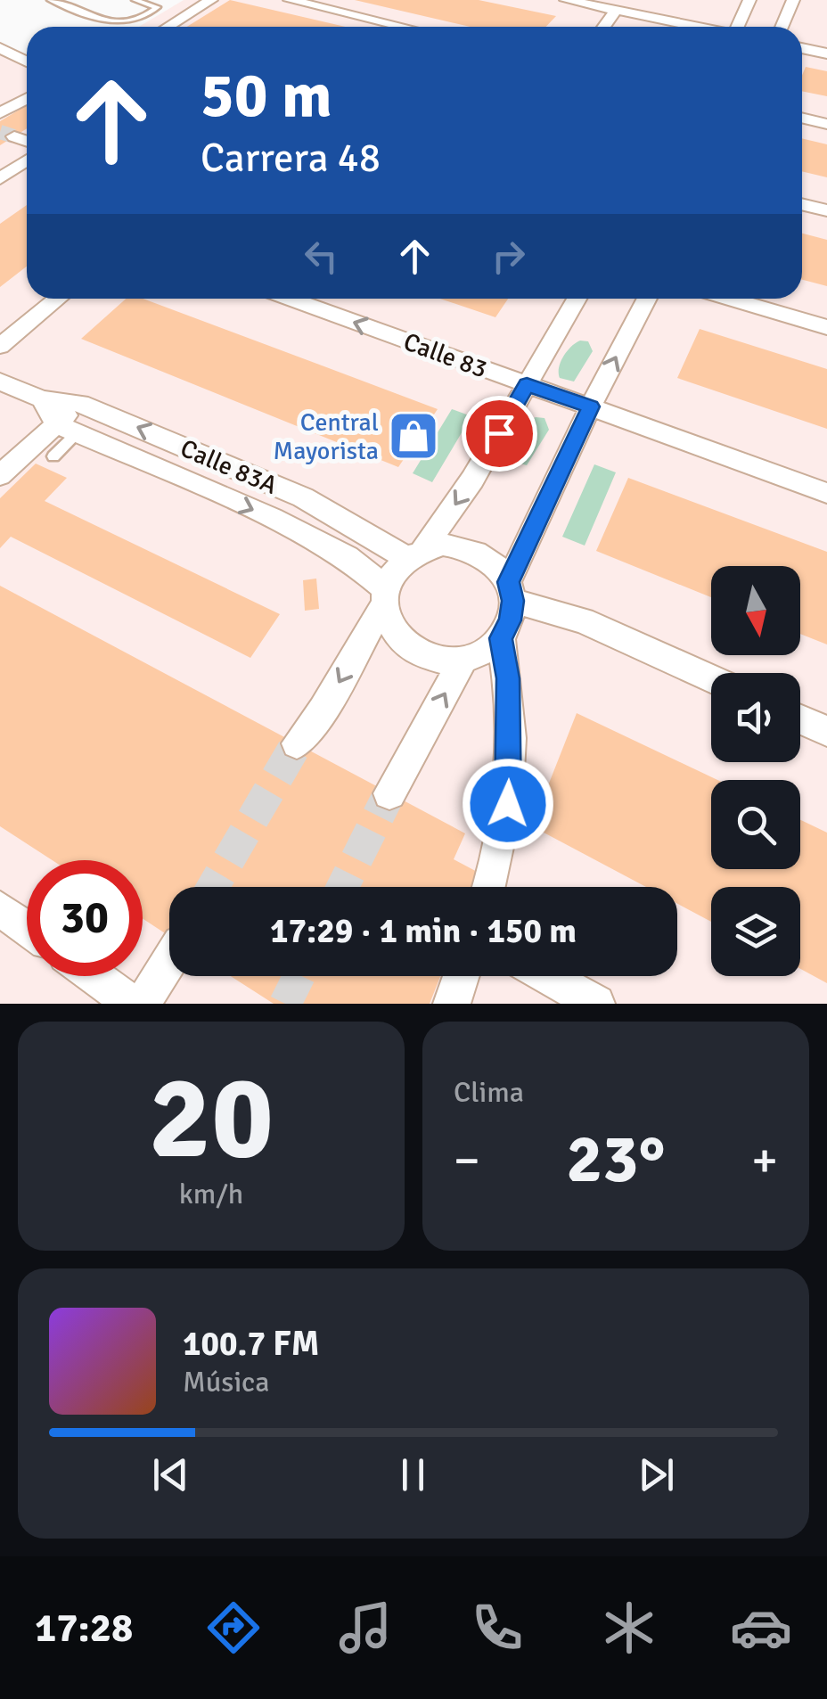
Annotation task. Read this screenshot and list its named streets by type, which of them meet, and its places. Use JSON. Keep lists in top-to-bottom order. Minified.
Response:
{"streets":{"street":["Calle 83","Calle 83A"]},"one_way":["Calle 83"],"places":{"shop":["Central Mayorista"]},"north":"bottom","page":{"turn":["50 m","Carrera 48"],"limit":"30","trip":"17:29 · 1 min · 150 m","tile":[["20","km/h"],"Clima"],"heat":["−","23°","+"],"song":["100.7 FM","Música"],"tabs":"17:28"}}
